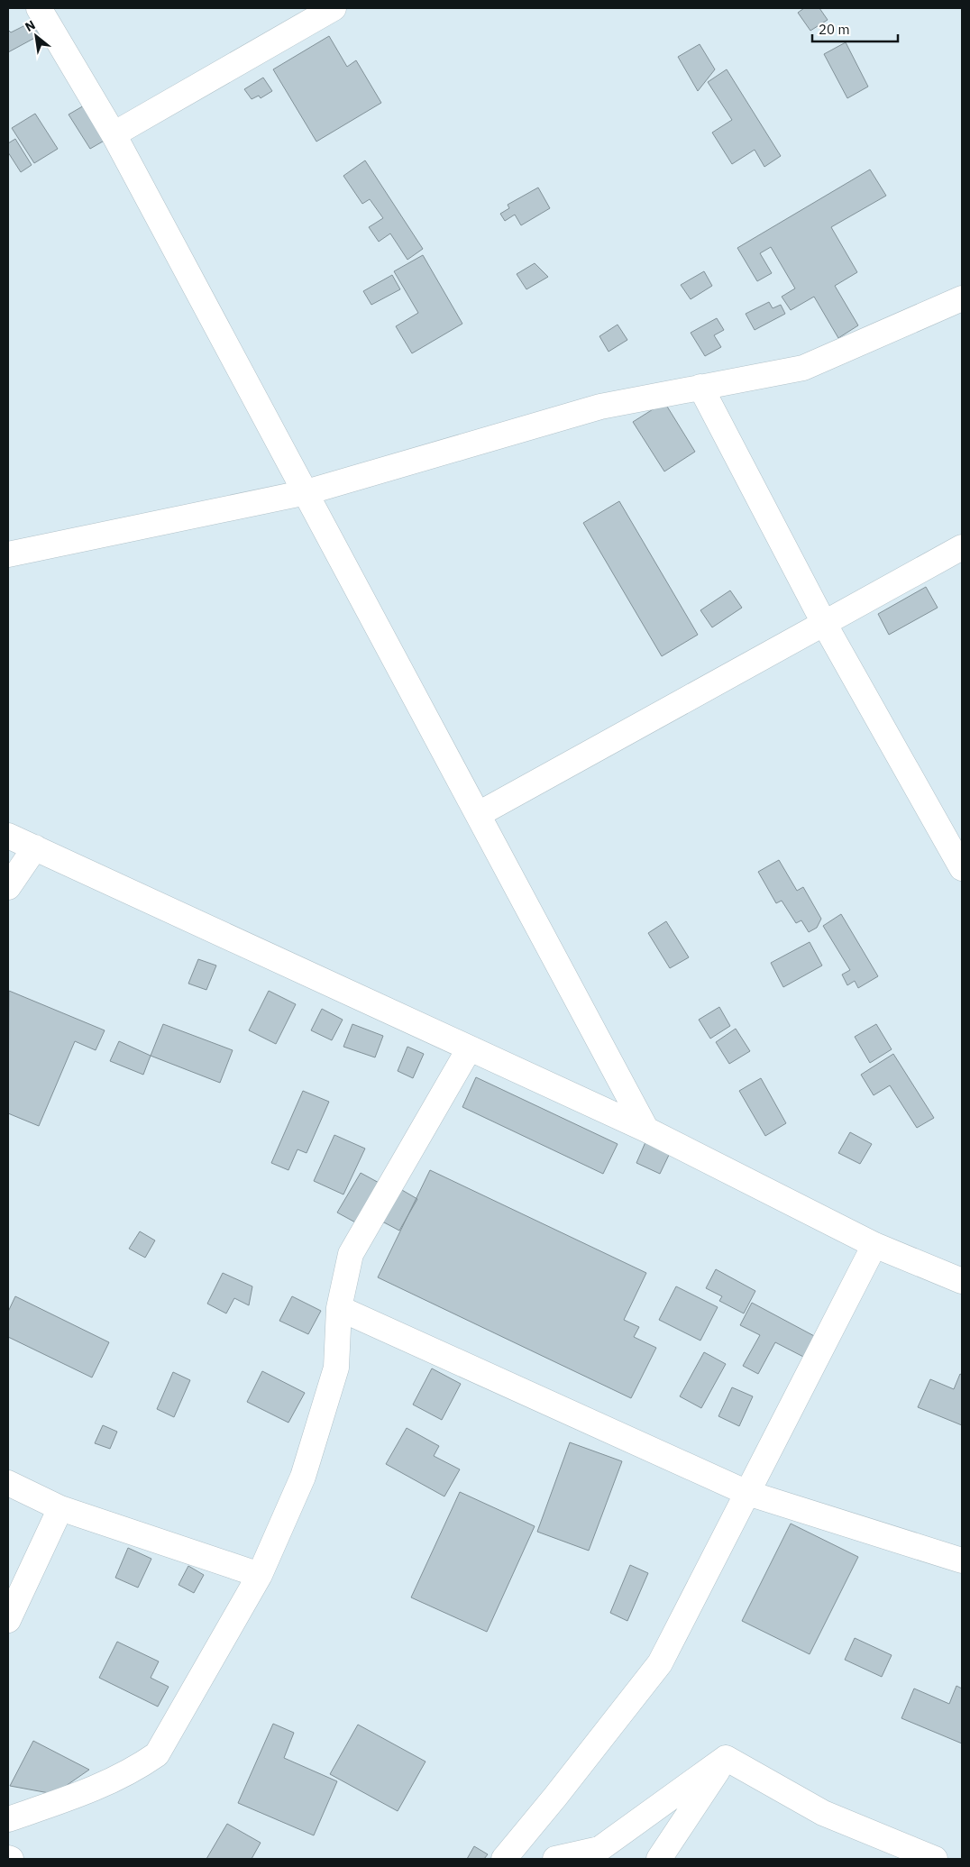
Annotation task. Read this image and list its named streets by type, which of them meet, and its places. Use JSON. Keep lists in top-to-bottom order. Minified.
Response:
{"scale_bar":"20 m","north":"top left"}
